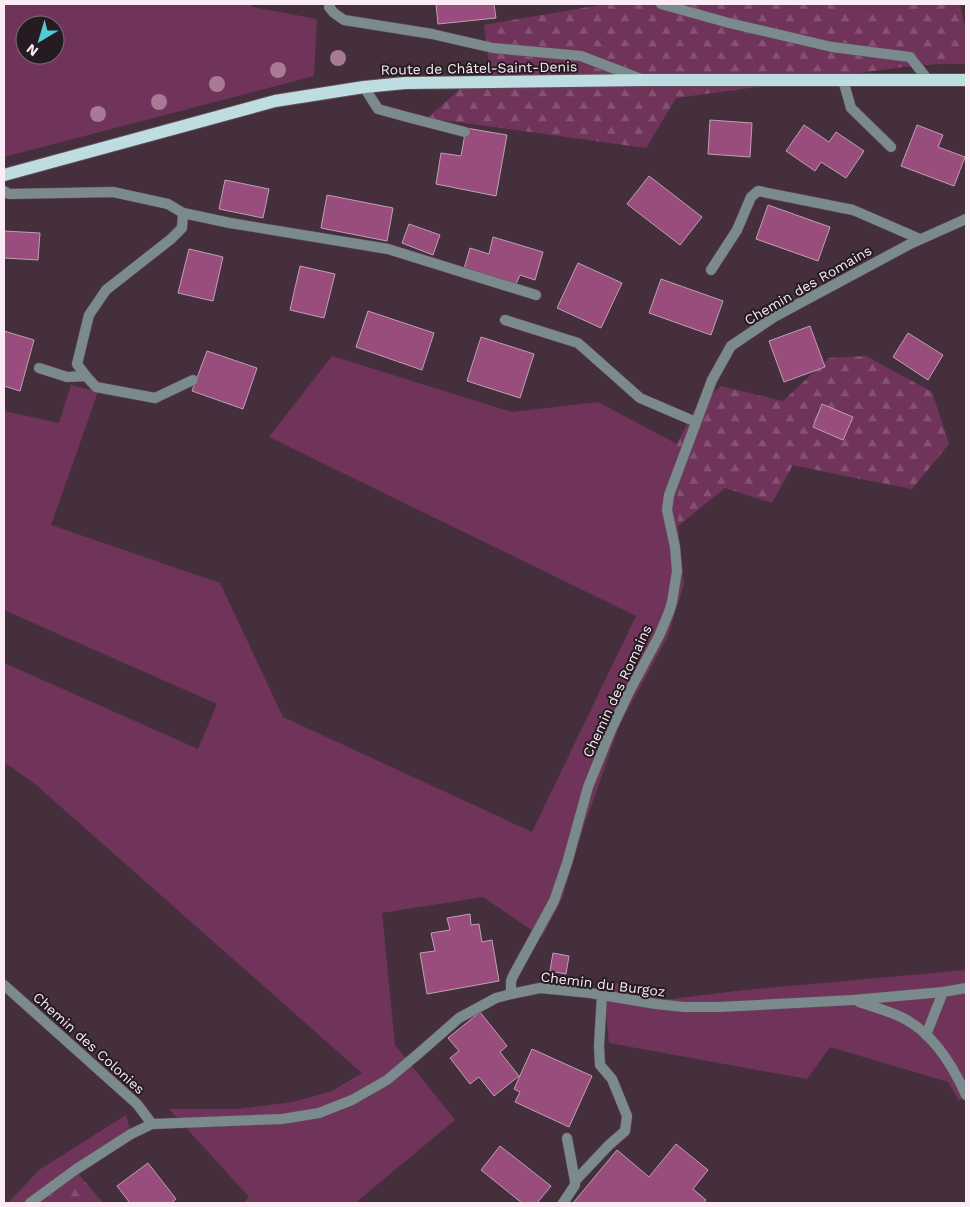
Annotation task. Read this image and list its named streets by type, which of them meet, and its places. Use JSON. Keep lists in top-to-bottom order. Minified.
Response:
{"streets":{"main road":["Route de Châtel-Saint-Denis"],"street":["Chemin des Romains","Chemin du Burgoz","Chemin des Colonies"]},"crossings":[["Chemin des Romains","Chemin du Burgoz"],["Chemin du Burgoz","Chemin des Colonies"]],"north":"bottom left"}
